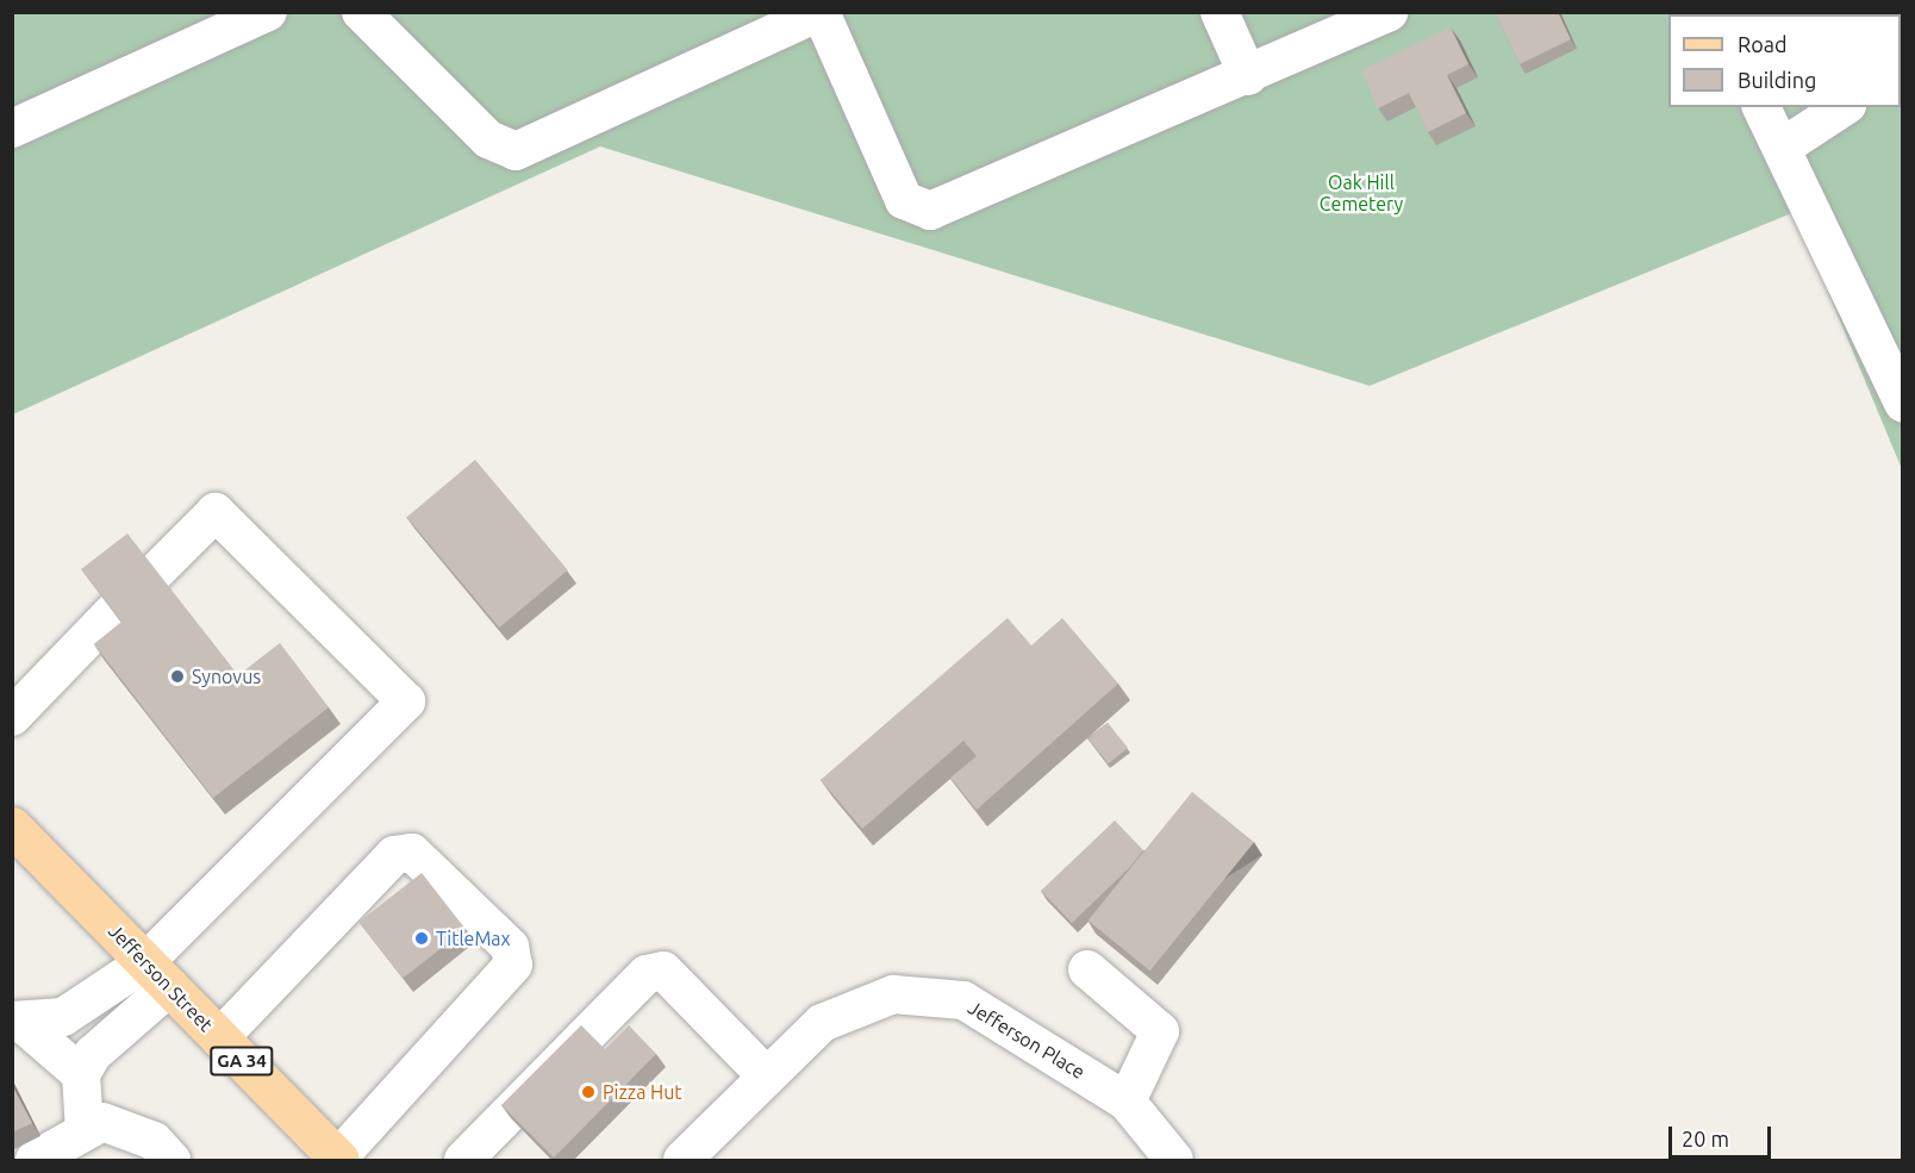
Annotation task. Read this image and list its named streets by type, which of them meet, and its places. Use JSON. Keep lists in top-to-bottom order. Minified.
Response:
{"streets":{"main road":["Jefferson Street","GA 34"],"street":["Jefferson Place"]},"parks":["Oak Hill Cemetery"],"places":["Synovus","TitleMax","Pizza Hut"],"legend":["Road","Building"],"scale_bar":"20 m"}
